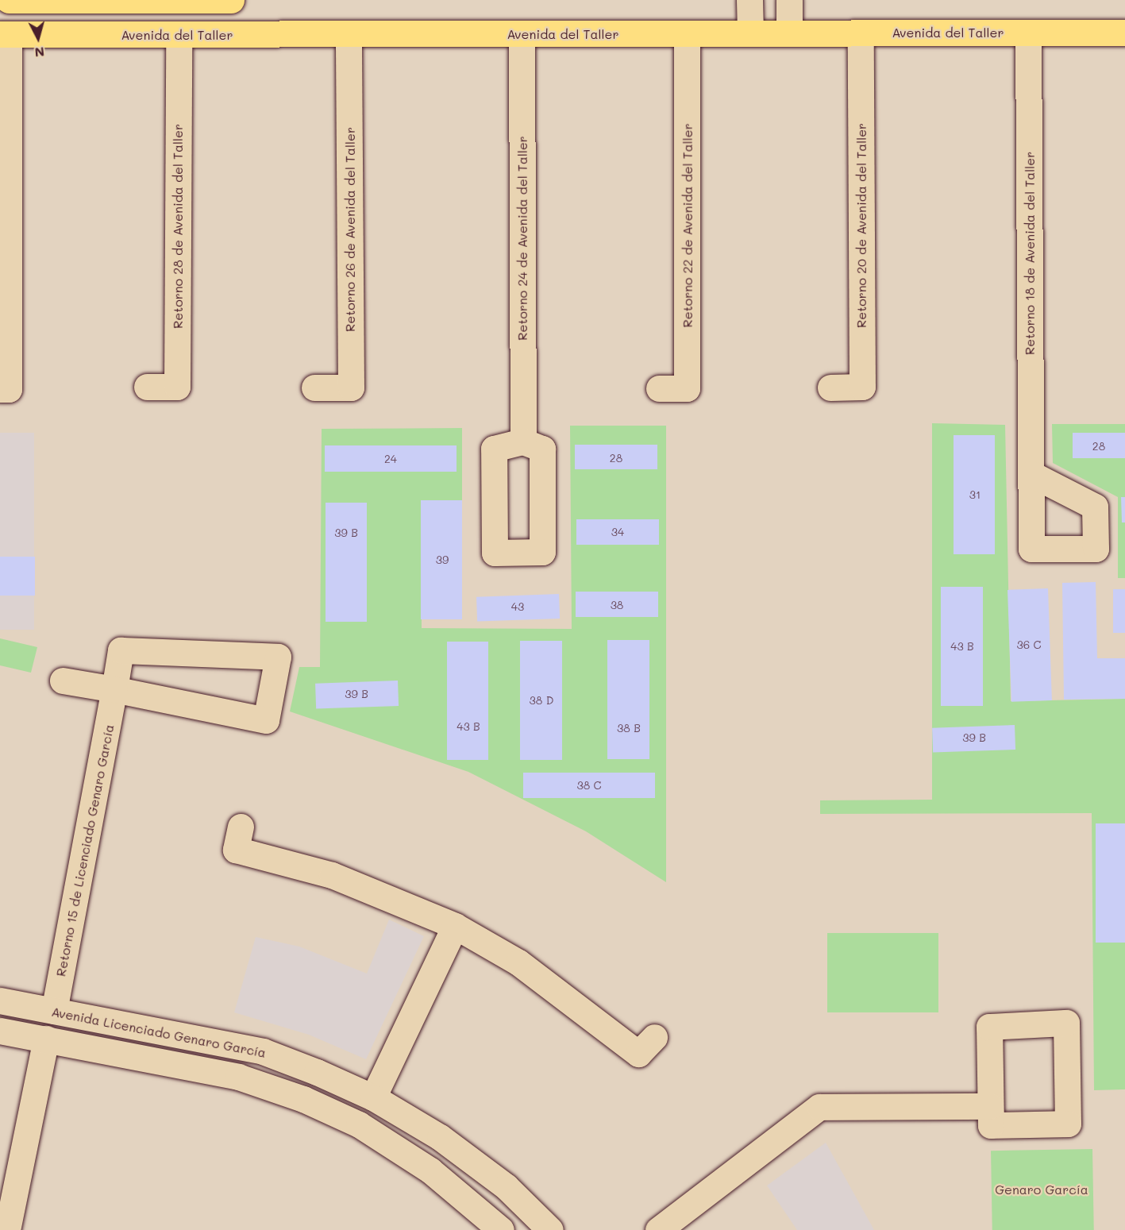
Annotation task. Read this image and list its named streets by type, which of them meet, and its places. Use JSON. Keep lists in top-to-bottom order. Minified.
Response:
{"streets":{"main road":["Avenida del Taller"],"street":["Retorno 22 de Avenida del Taller","Retorno 20 de Avenida del Taller","Retorno 28 de Avenida del Taller","Retorno 26 de Avenida del Taller","Retorno 24 de Avenida del Taller","Retorno 18 de Avenida del Taller","Retorno 15 de Licenciado Genaro García","Avenida Licenciado Genaro García"]},"crossings":[["Avenida del Taller","Retorno 22 de Avenida del Taller"],["Avenida del Taller","Retorno 20 de Avenida del Taller"],["Avenida del Taller","Retorno 28 de Avenida del Taller"],["Avenida del Taller","Retorno 26 de Avenida del Taller"],["Avenida del Taller","Retorno 24 de Avenida del Taller"],["Avenida del Taller","Retorno 18 de Avenida del Taller"],["Retorno 15 de Licenciado Genaro García","Avenida Licenciado Genaro García"]],"parks":["Genaro García"],"house_numbers":["28","28","24","31","34","39 B","39","38","43","36 C","43 B","39 B","38 D","43 B","38 B","39 B","38 C"],"north":"bottom"}
